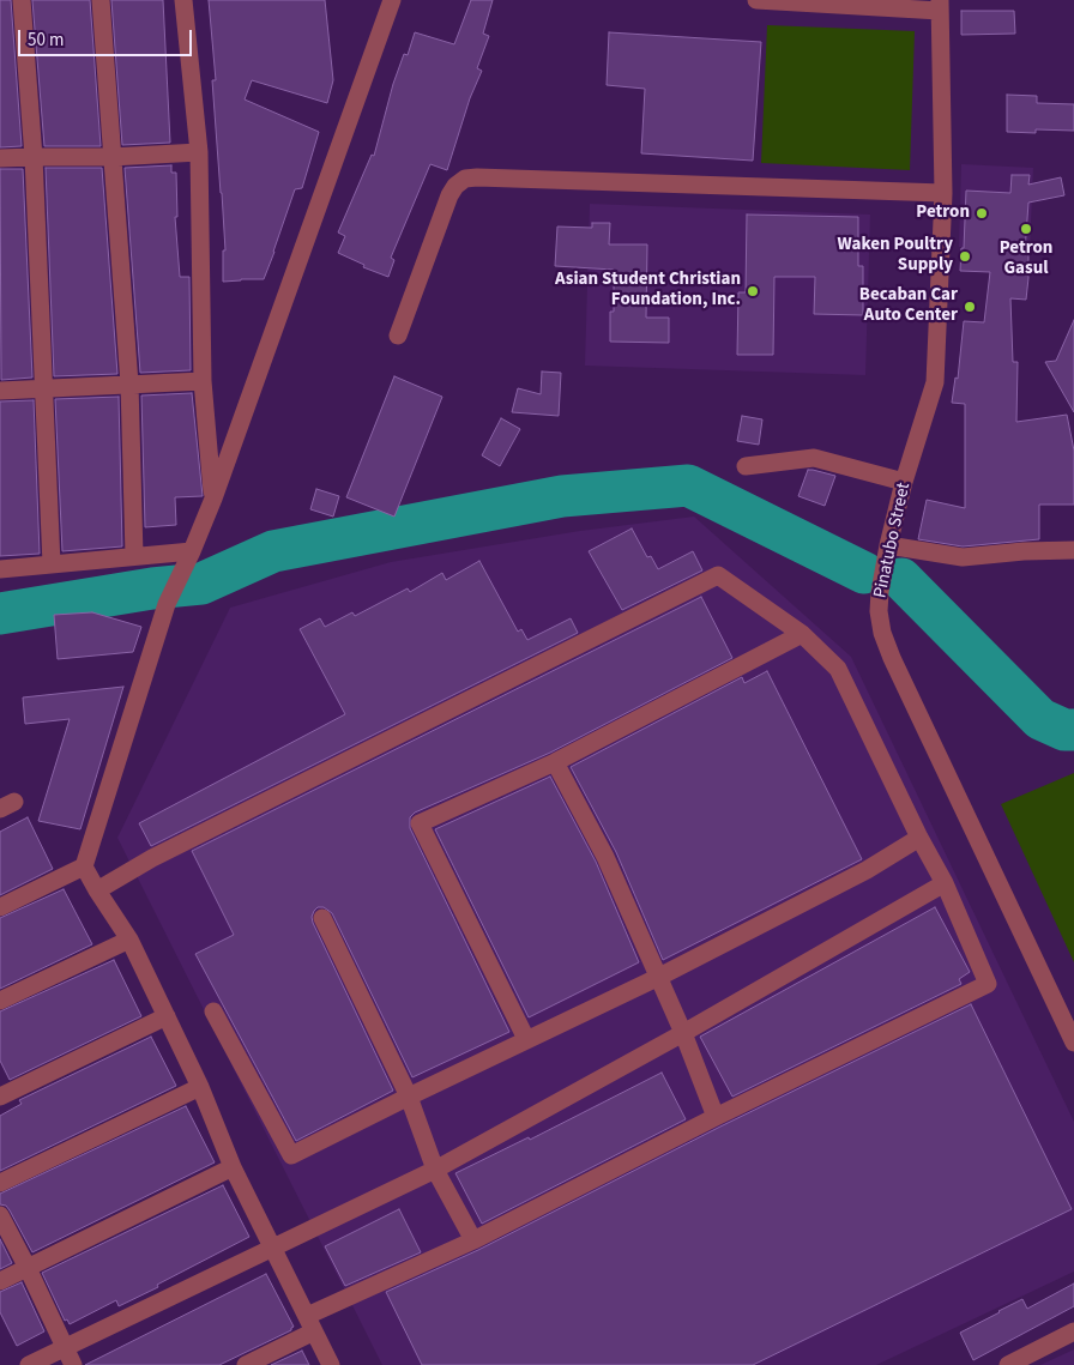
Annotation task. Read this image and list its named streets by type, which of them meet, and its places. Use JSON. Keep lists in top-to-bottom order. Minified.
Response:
{"streets":{"street":["Pinatubo Street"]},"places":["Petron","Petron Gasul","Waken Poultry Supply","Asian Student Christian Foundation, Inc.","Becaban Car Auto Center"],"scale_bar":"50 m"}
